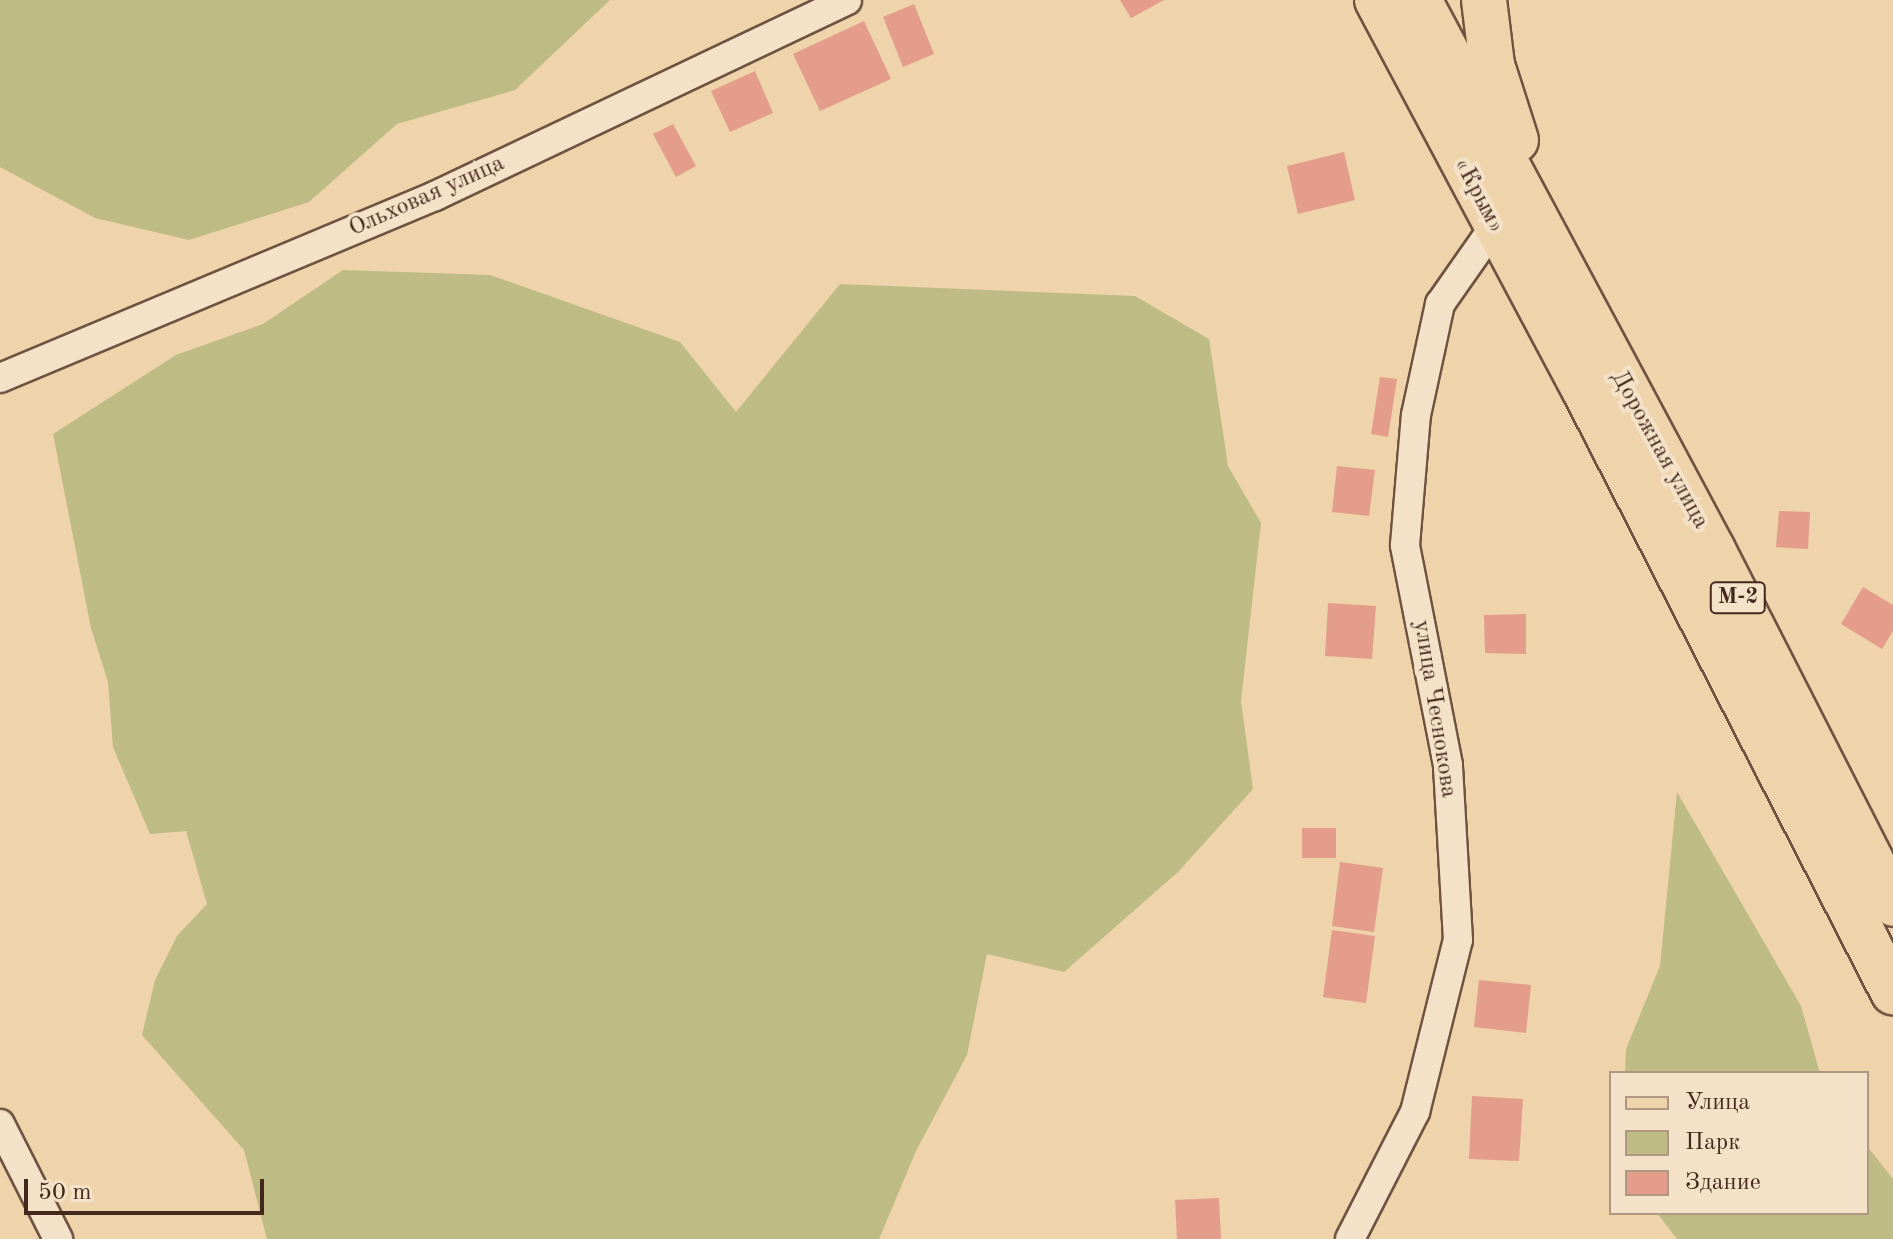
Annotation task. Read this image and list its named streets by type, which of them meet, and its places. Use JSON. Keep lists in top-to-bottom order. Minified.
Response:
{"streets":{"main road":["«Крым»","Дорожная улица","М-2"],"street":["Ольховая улица","улица Чеснокова"]},"crossings":[["«Крым»","Дорожная улица"],["«Крым»","улица Чеснокова"]],"legend":["Улица","Парк","Здание"],"scale_bar":"50 m"}
